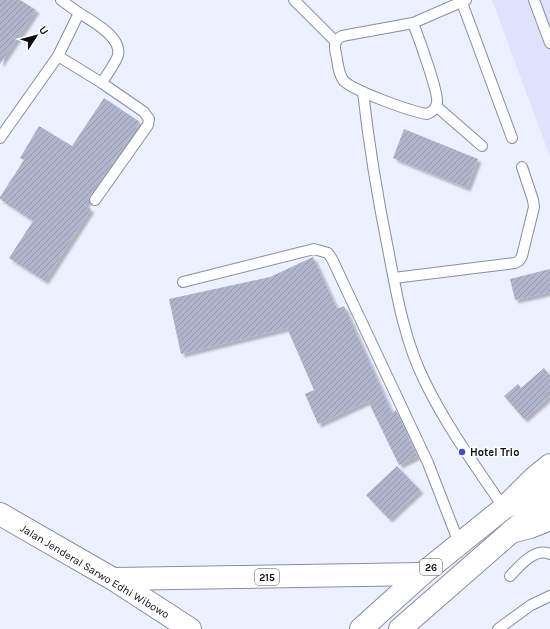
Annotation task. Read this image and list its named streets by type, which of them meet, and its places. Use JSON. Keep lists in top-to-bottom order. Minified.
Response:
{"streets":{"main road":["26","Jalan Jenderal Sarwo Edhi Wibowo","215"]},"crossings":[["26","215"],["Jalan Jenderal Sarwo Edhi Wibowo","215"]],"places":["Hotel Trio"],"north":"top right"}
